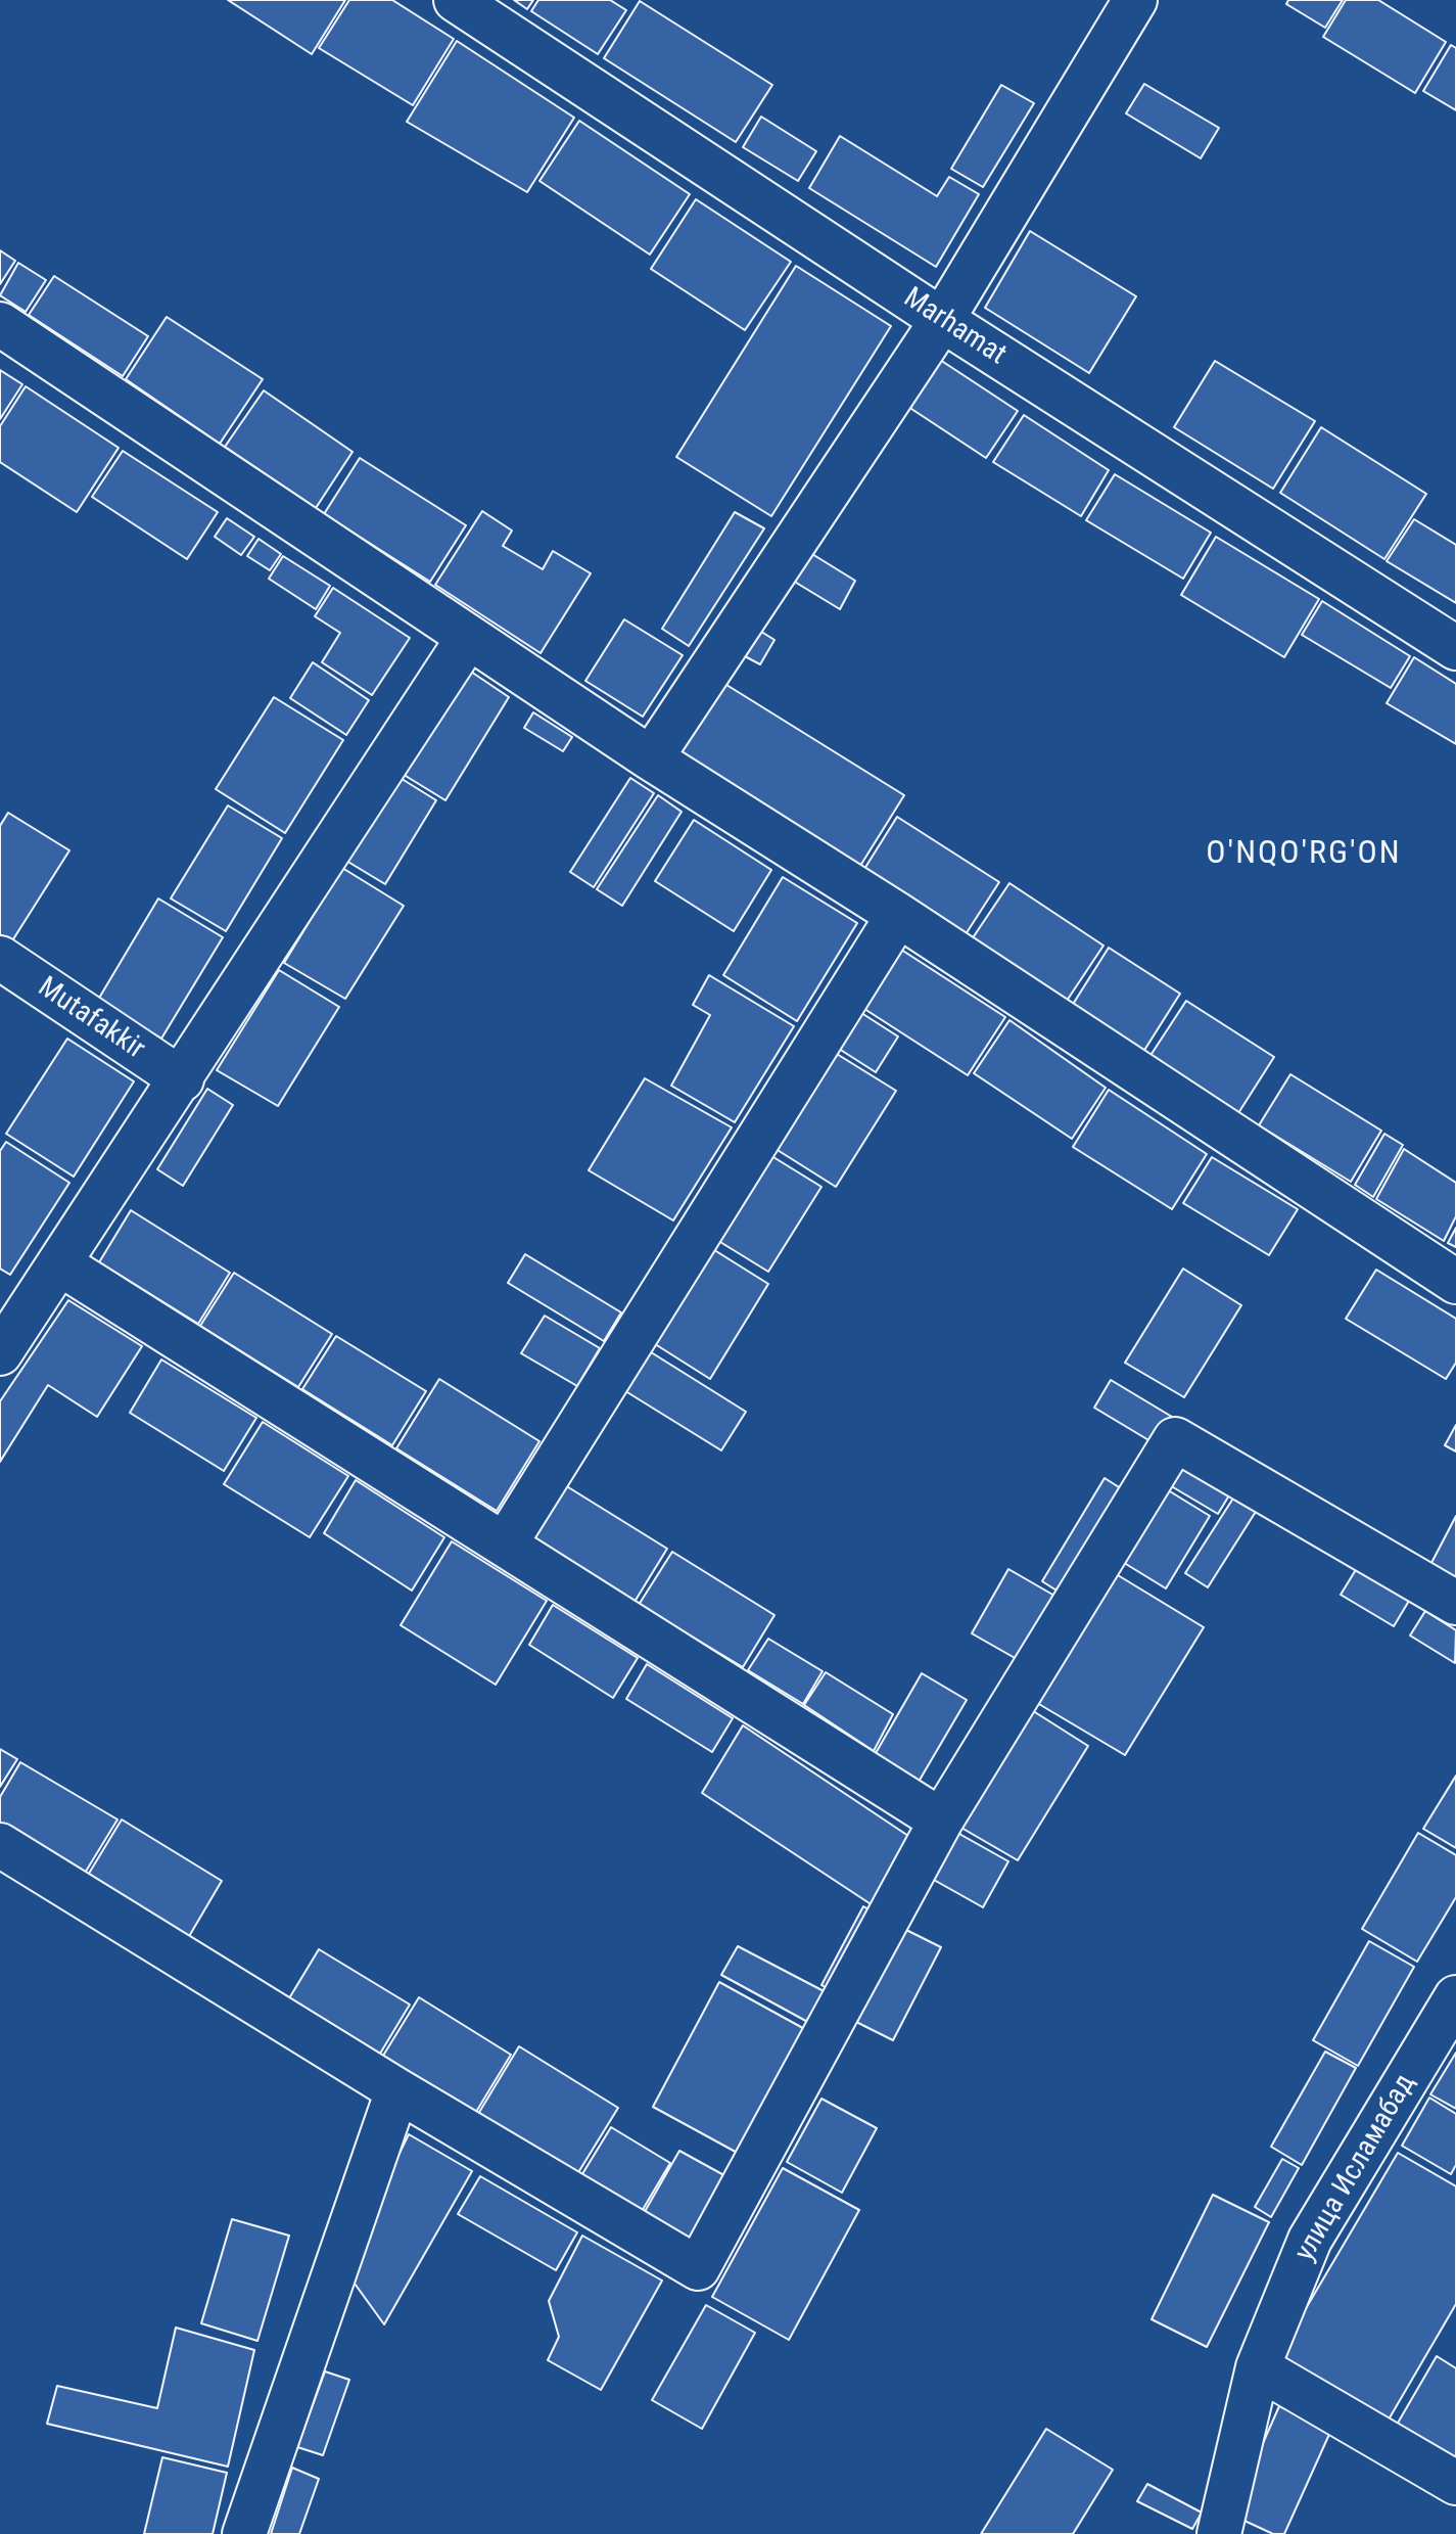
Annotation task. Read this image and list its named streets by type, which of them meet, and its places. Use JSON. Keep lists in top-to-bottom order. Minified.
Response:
{"streets":{"street":["Marhamat","Mutafakkir","улица Исламабад"]},"districts":["O'NQO'RG'ON"]}
